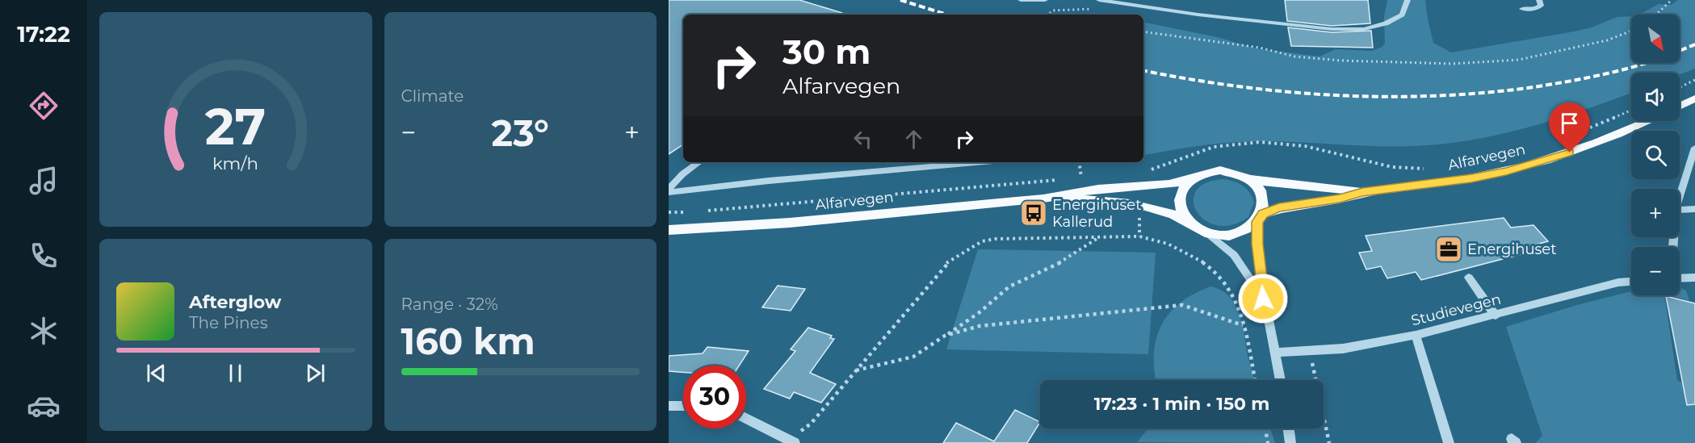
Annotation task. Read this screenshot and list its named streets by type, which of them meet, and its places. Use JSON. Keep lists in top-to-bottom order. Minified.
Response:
{"streets":{"main road":["Alfarvegen"],"street":["Studievegen"]},"places":{"bus stop":["Energihuset Kallerud"],"office":["Energihuset"]},"north":"bottom right","page":{"tabs":"17:22","tile":["Climate",["Range · 32%","160 km"]],"map_buttons":["+","−"],"turn":["30 m","Alfarvegen"],"heat":["−","23°","+"],"song":["Afterglow","The Pines"],"limit":"30","trip":"17:23 · 1 min · 150 m","gauge":["27","km/h"]}}
